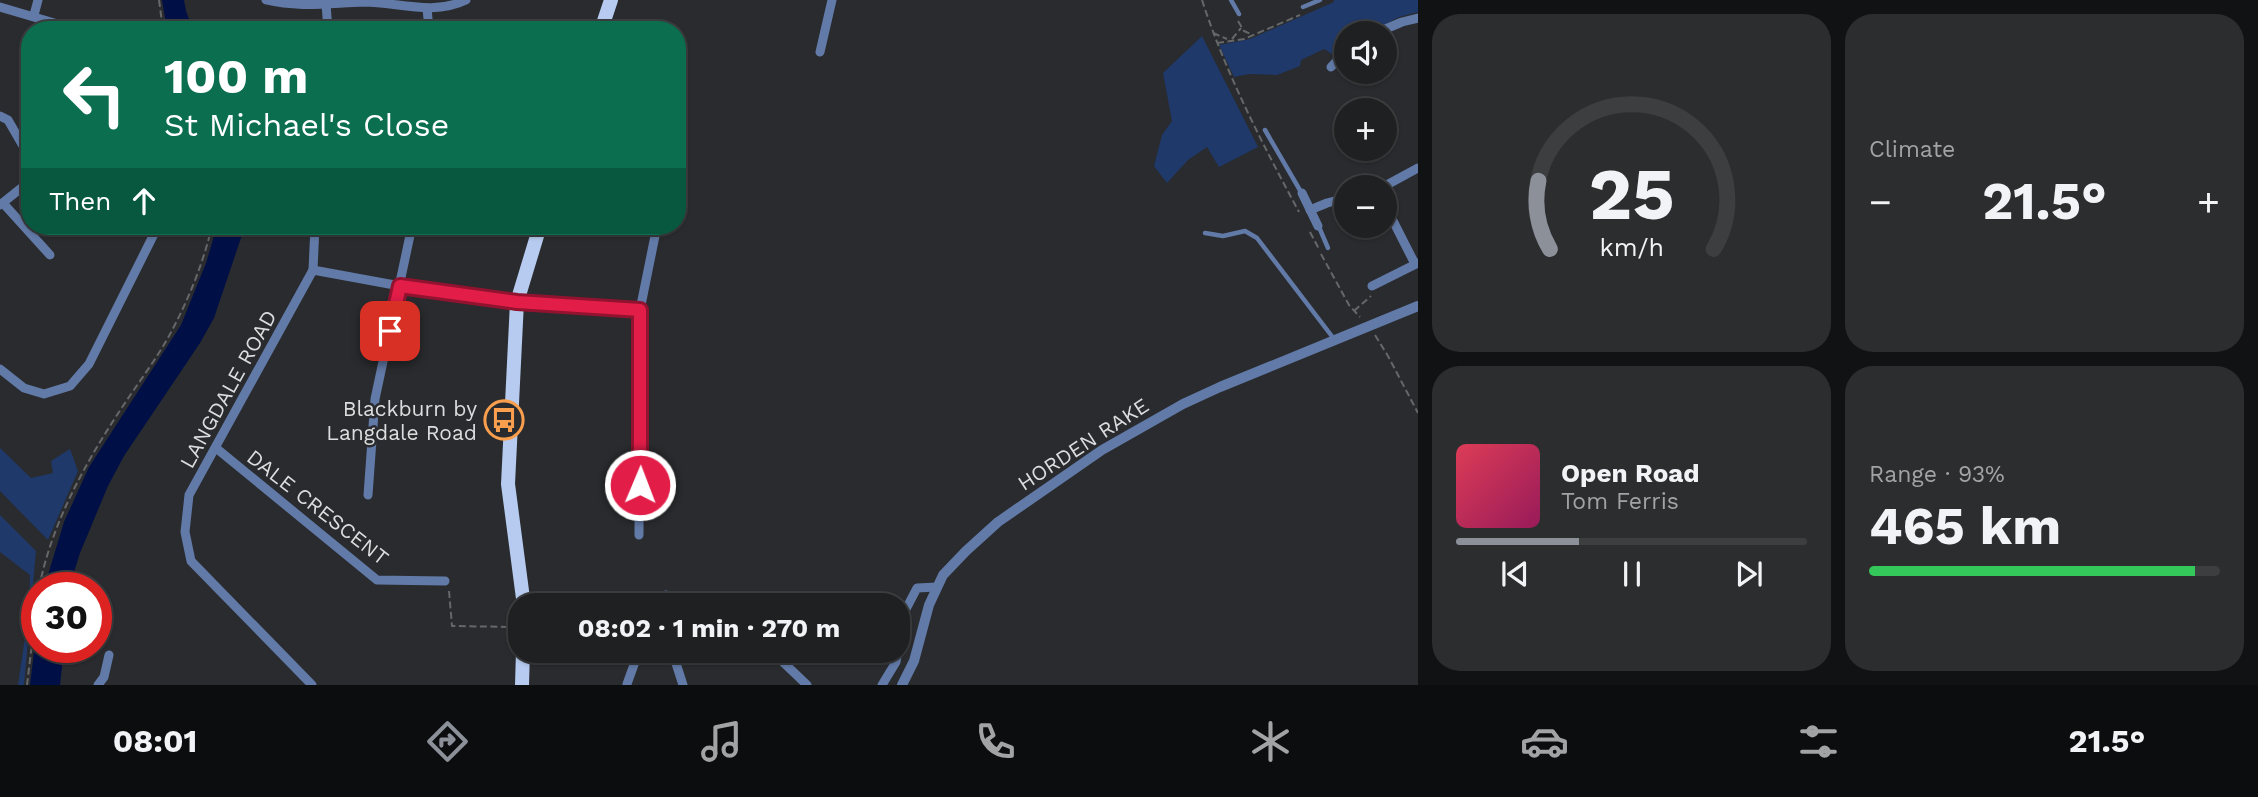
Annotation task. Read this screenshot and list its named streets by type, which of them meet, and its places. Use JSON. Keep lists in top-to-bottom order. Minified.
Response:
{"streets":{"street":["LANGDALE ROAD","HORDEN RAKE","DALE CRESCENT"]},"crossings":[["LANGDALE ROAD","DALE CRESCENT"]],"places":{"bus stop":["Blackburn by Langdale Road"]},"page":{"tile":["Climate",["Range · 93%","465 km"]],"map_buttons":["+","−"],"turn":["100 m","St Michael's Close"],"then":"Then","heat":["−","21.5°","+"],"song":["Open Road","Tom Ferris"],"limit":"30","trip":"08:02 · 1 min · 270 m","tabs":["08:01","21.5°"],"gauge":["25","km/h"]}}
